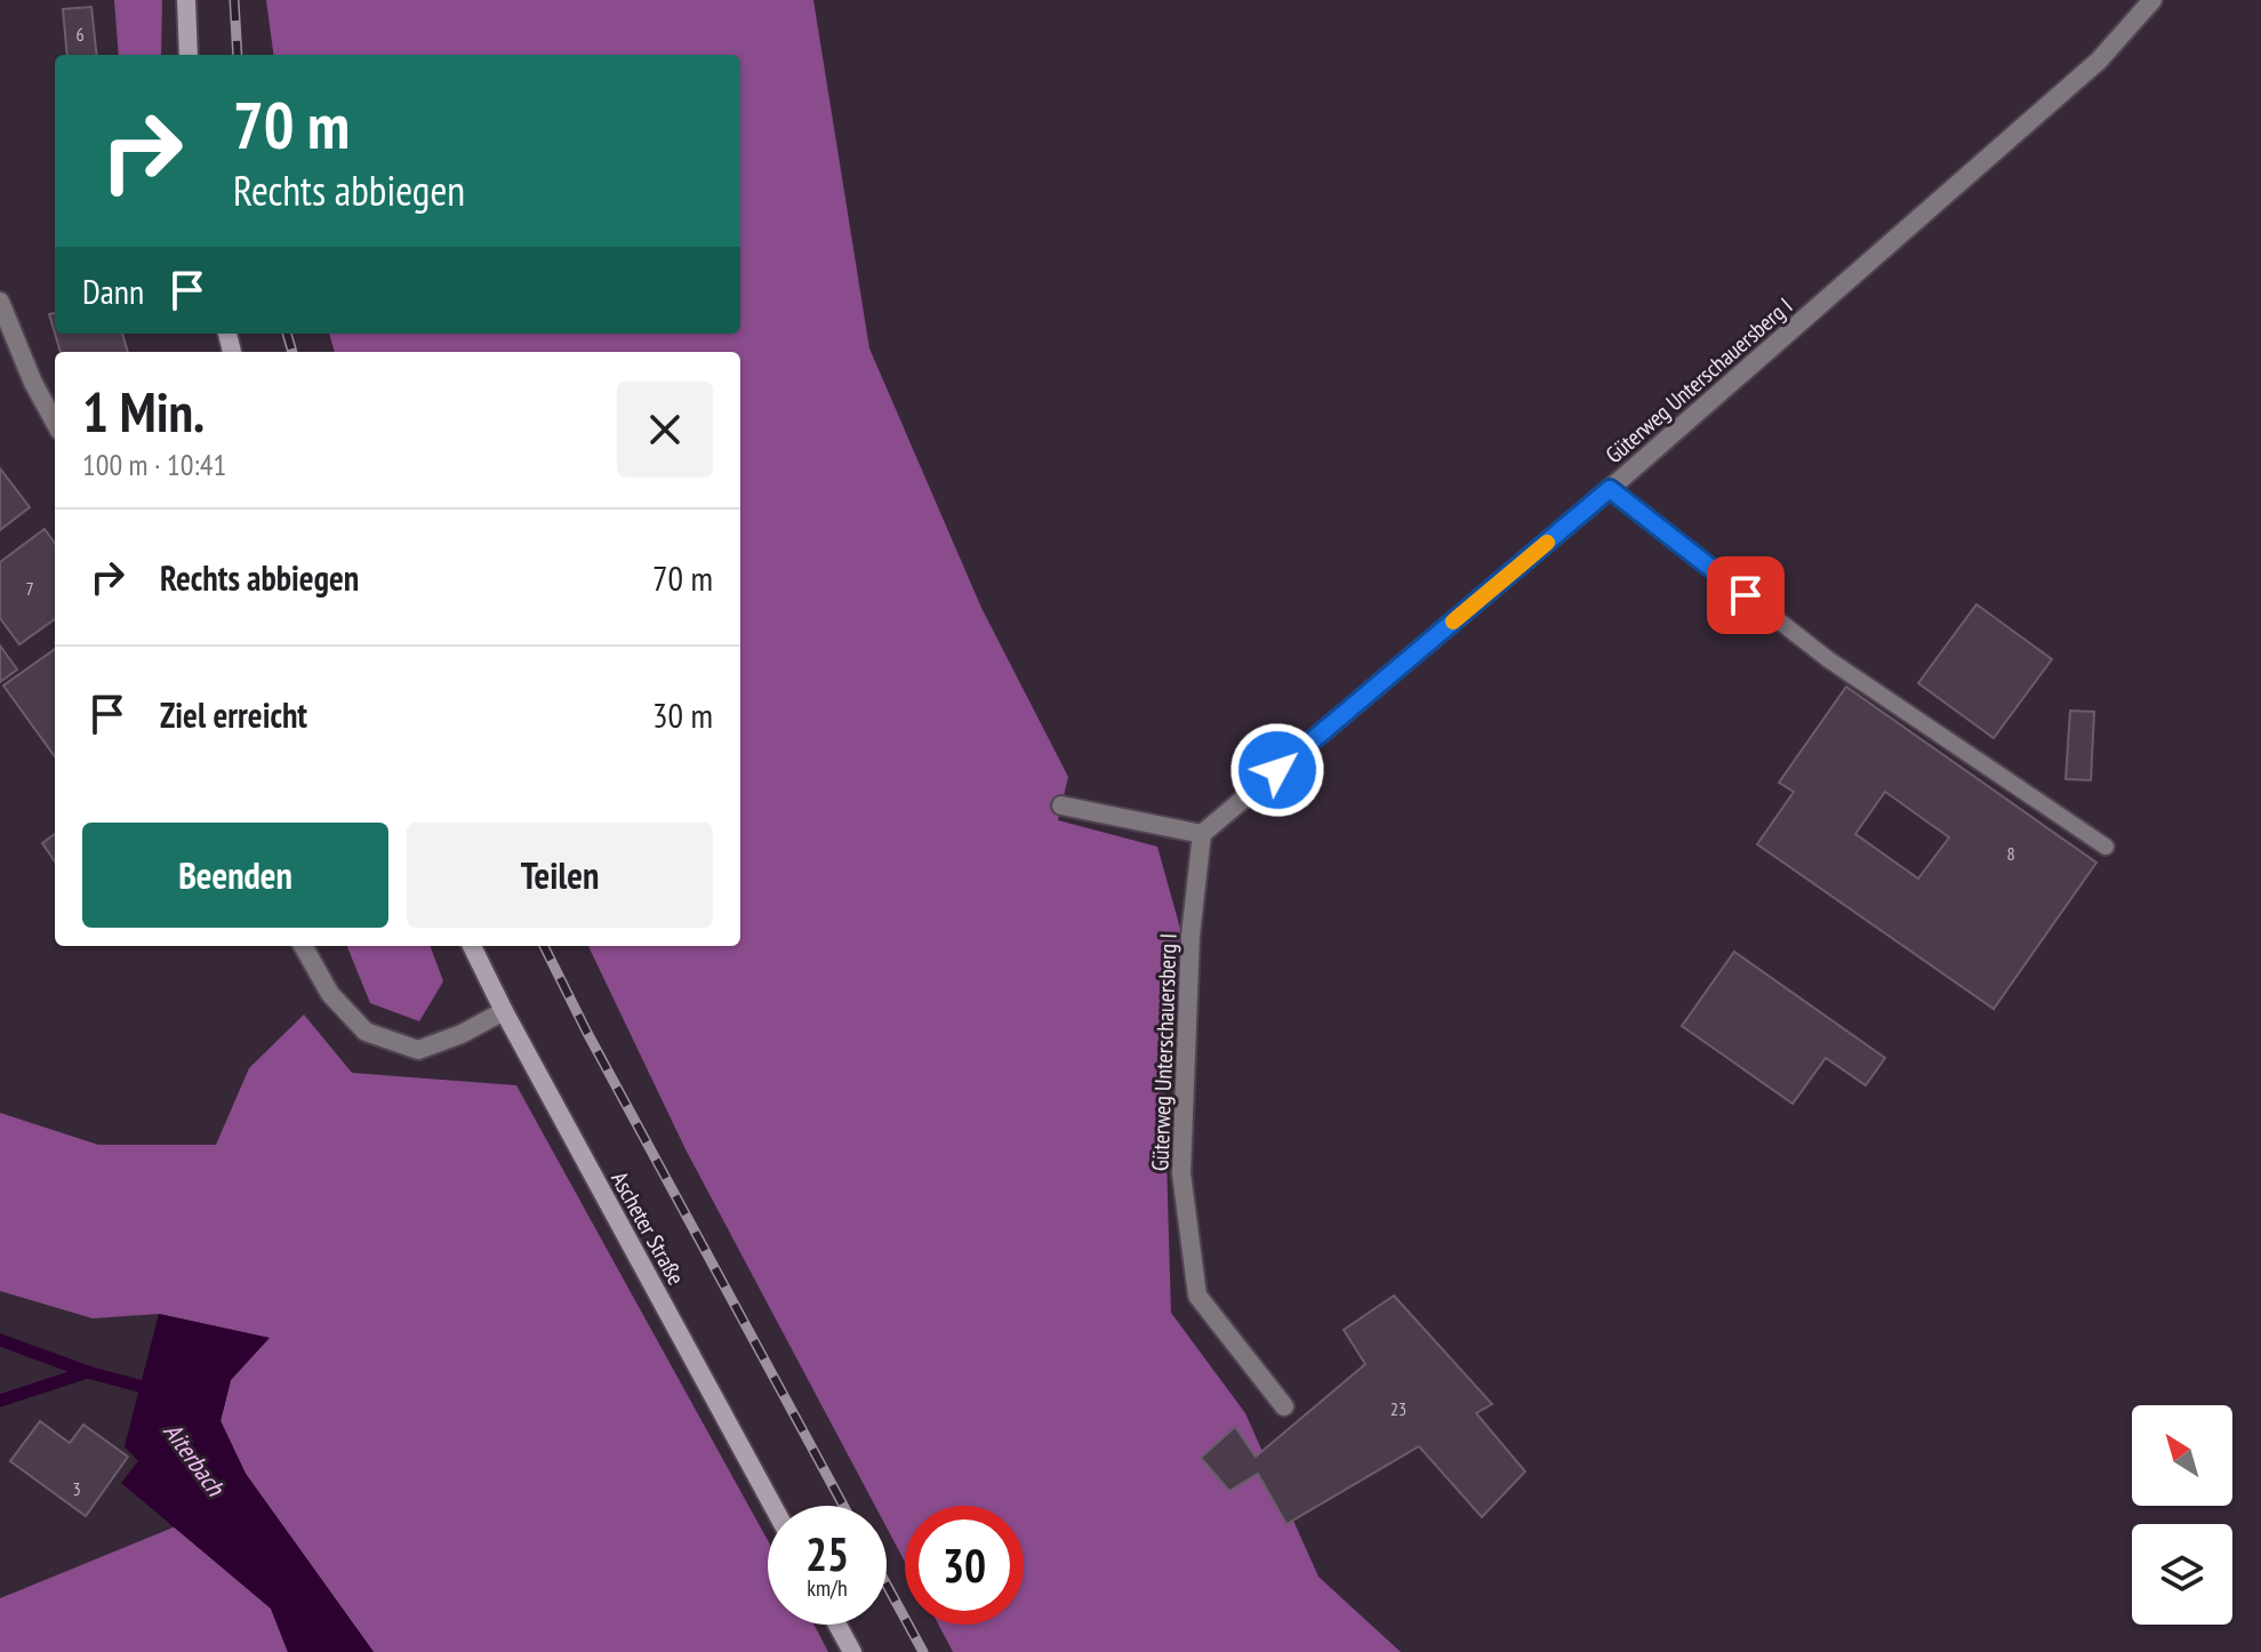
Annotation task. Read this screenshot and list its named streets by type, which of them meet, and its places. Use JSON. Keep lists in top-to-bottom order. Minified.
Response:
{"streets":{"main road":["Ascheter Straße"],"street":["Güterweg Unterschauersberg I"]},"water":["Aiterbach"],"house_numbers":["6","7","8","23","3"],"north":"top left","page":{"turn":["70 m","Rechts abbiegen"],"then":"Dann","heading":["1 Min.","100 m · 10:41"],"list":[{"name":"Rechts abbiegen","value":"70 m"},{"name":"Ziel erreicht","value":"30 m"}],"buttons":["Beenden","Teilen"],"speed":"25 km/h","limit":"30"}}
